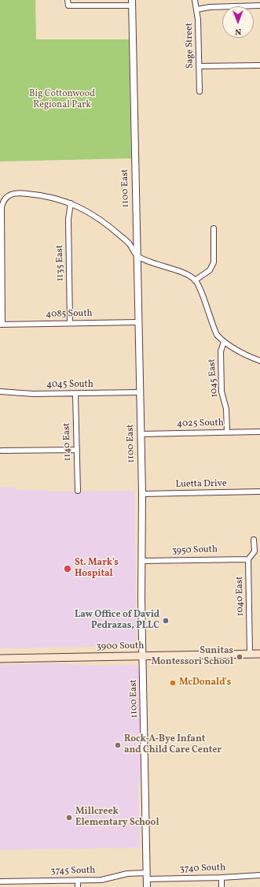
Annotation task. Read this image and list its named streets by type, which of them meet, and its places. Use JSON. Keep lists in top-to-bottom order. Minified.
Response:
{"streets":{"main road":["3900 South"],"street":["Sage Street","1100 East","1135 East","4085 South","1045 East","4045 South","4025 South","1140 East","Luetta Drive","3950 South","1040 East","3740 South","3745 South"]},"crossings":[["1100 East","4085 South"],["1100 East","4045 South"],["1100 East","4025 South"],["1100 East","Luetta Drive"],["1100 East","3950 South"],["1100 East","3900 South"],["1100 East","3740 South"],["1100 East","3745 South"],["1135 East","4085 South"],["1045 East","4025 South"],["4045 South","1140 East"],["3950 South","1040 East"],["1040 East","3900 South"],["3740 South","3745 South"]],"parks":["Big Cottonwood Regional Park"],"places":["St. Mark's Hospital","Law Office of David Pedrazas, PLLC","Sunitas Montessori School","McDonald's","Rock-A-Bye Infant and Child Care Center","Millcreek Elementary School"],"north":"bottom"}
